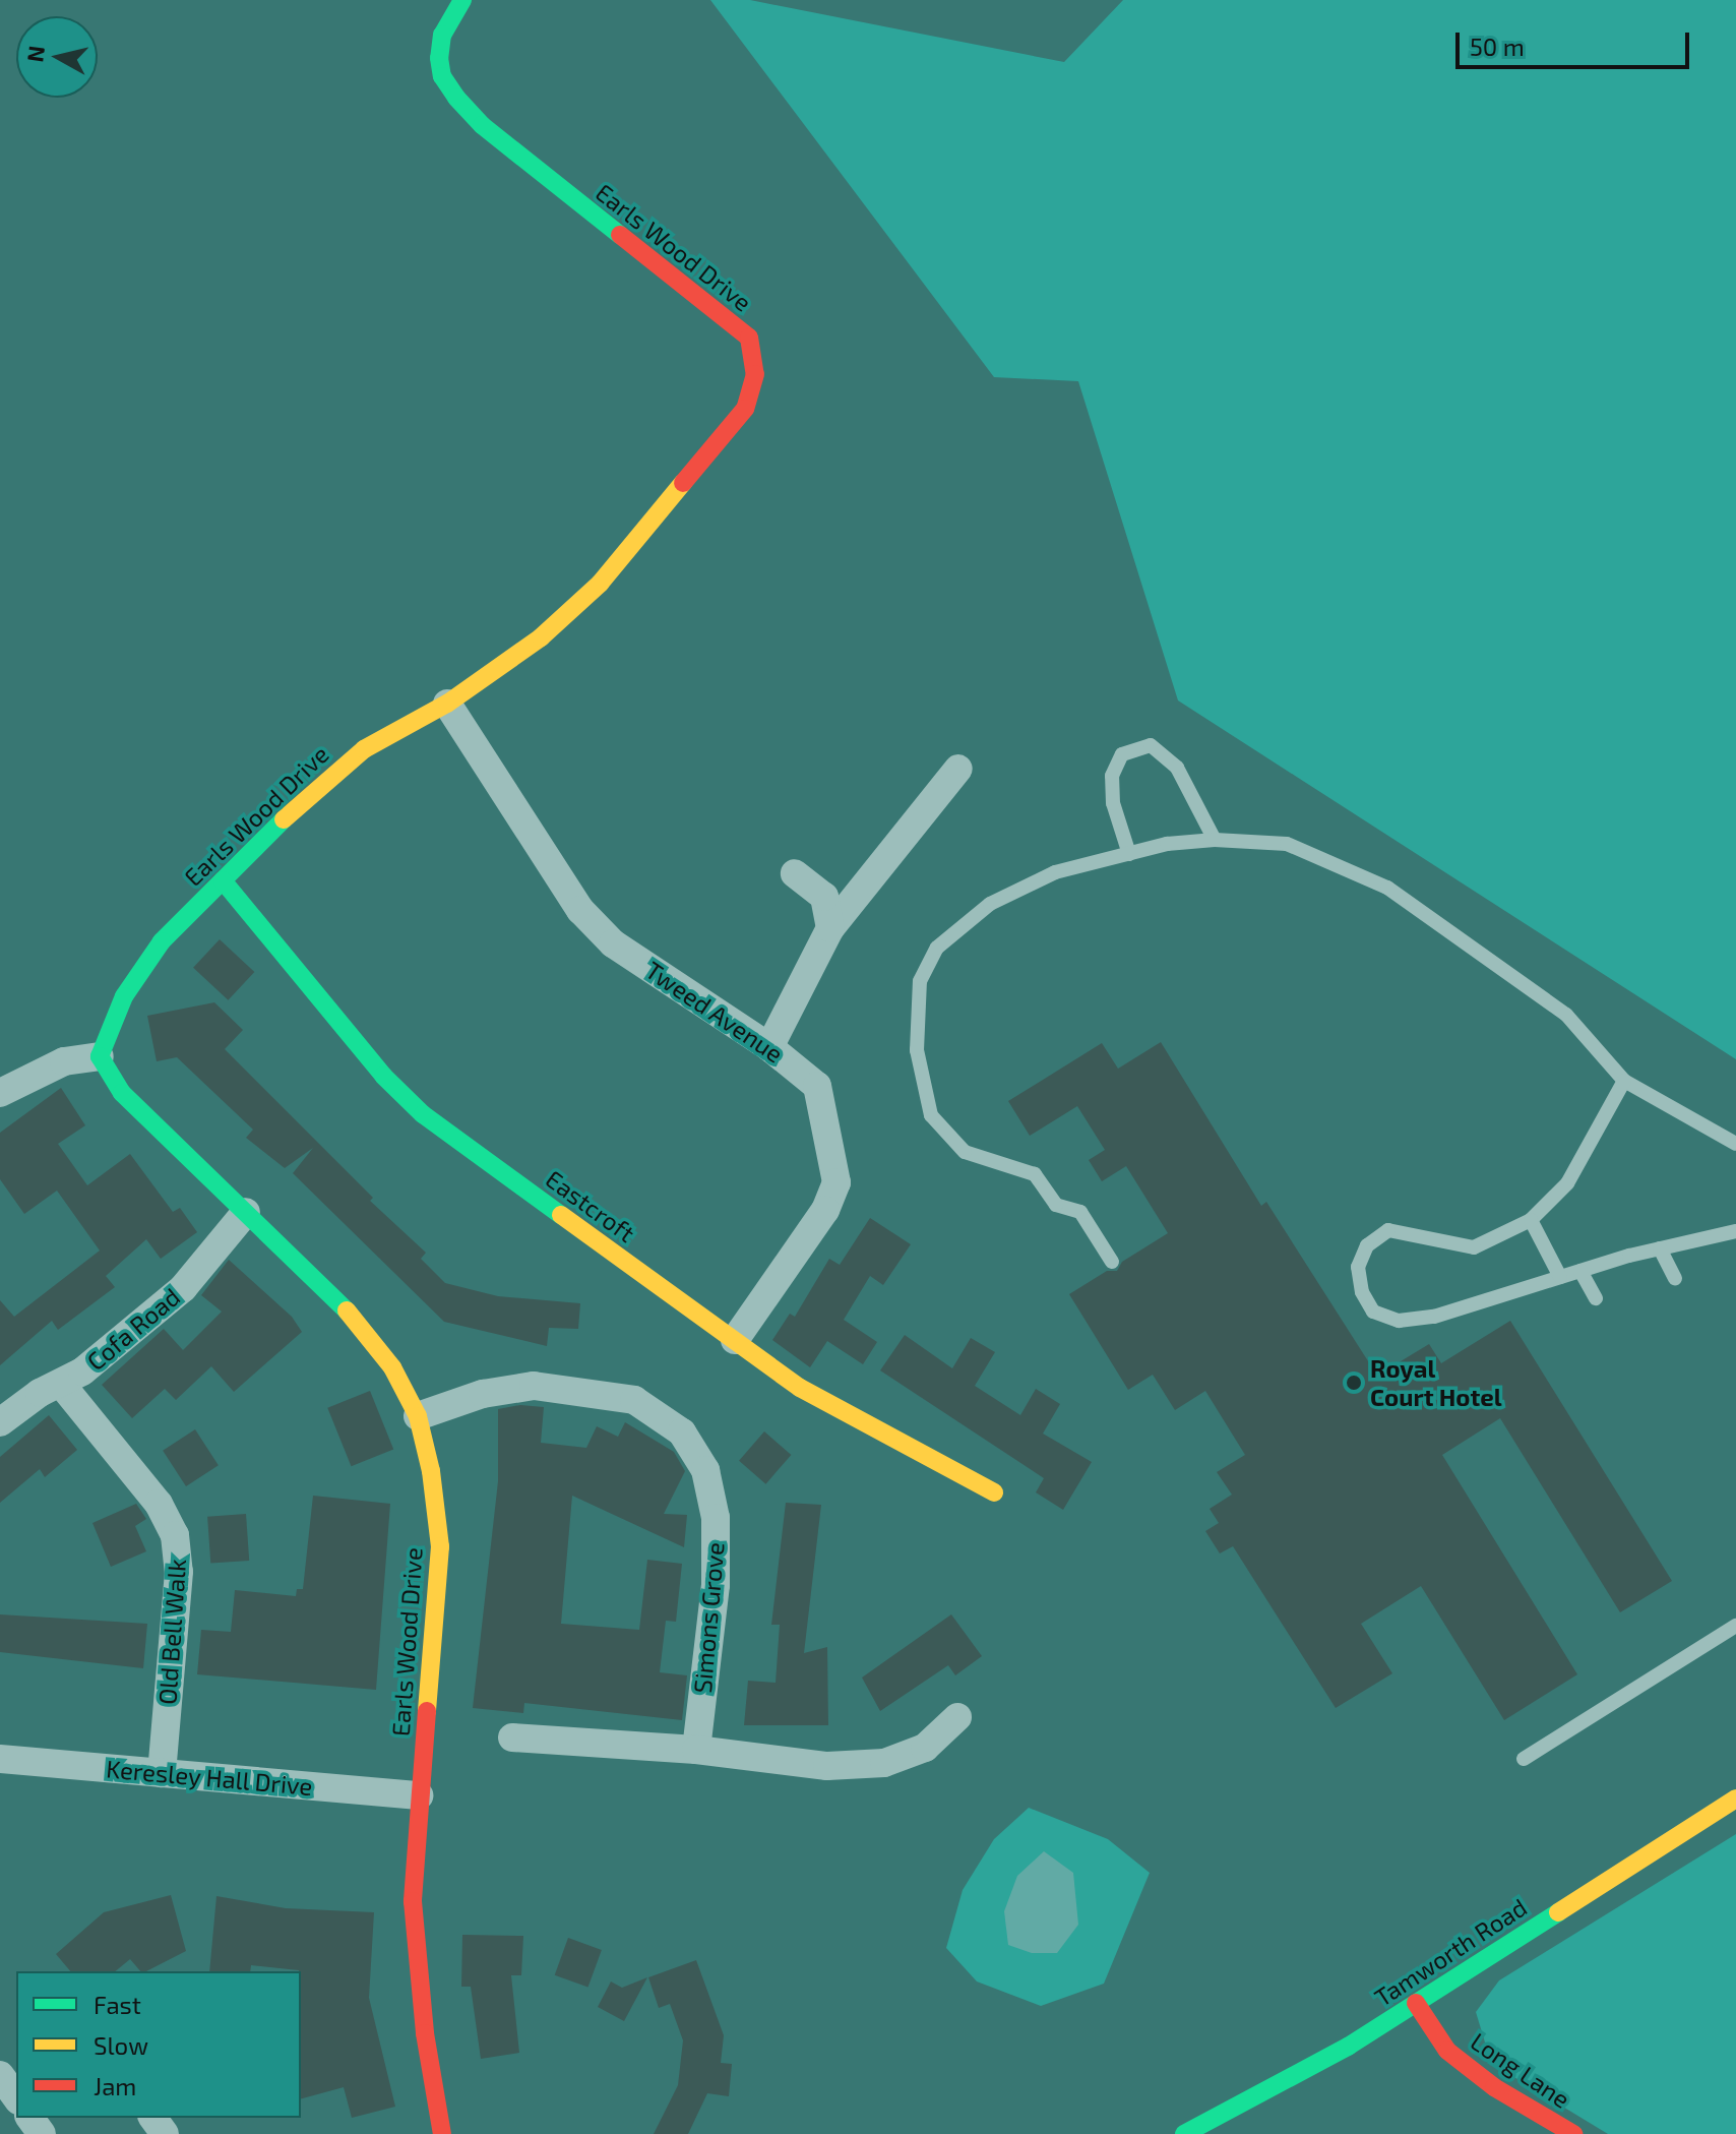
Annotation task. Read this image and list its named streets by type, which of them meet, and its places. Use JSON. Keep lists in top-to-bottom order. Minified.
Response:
{"streets":{"street":["Earls Wood Drive","Tweed Avenue","Eastcroft","Cofa Road","Simons Grove","Old Bell Walk","Keresley Hall Drive","Tamworth Road","Long Lane"]},"crossings":[["Earls Wood Drive","Tweed Avenue"],["Earls Wood Drive","Eastcroft"],["Earls Wood Drive","Cofa Road"],["Earls Wood Drive","Simons Grove"],["Earls Wood Drive","Keresley Hall Drive"],["Tweed Avenue","Eastcroft"],["Cofa Road","Old Bell Walk"],["Old Bell Walk","Keresley Hall Drive"],["Tamworth Road","Long Lane"]],"places":["Royal Court Hotel"],"legend":["Fast","Slow","Jam"],"scale_bar":"50 m","north":"left"}
